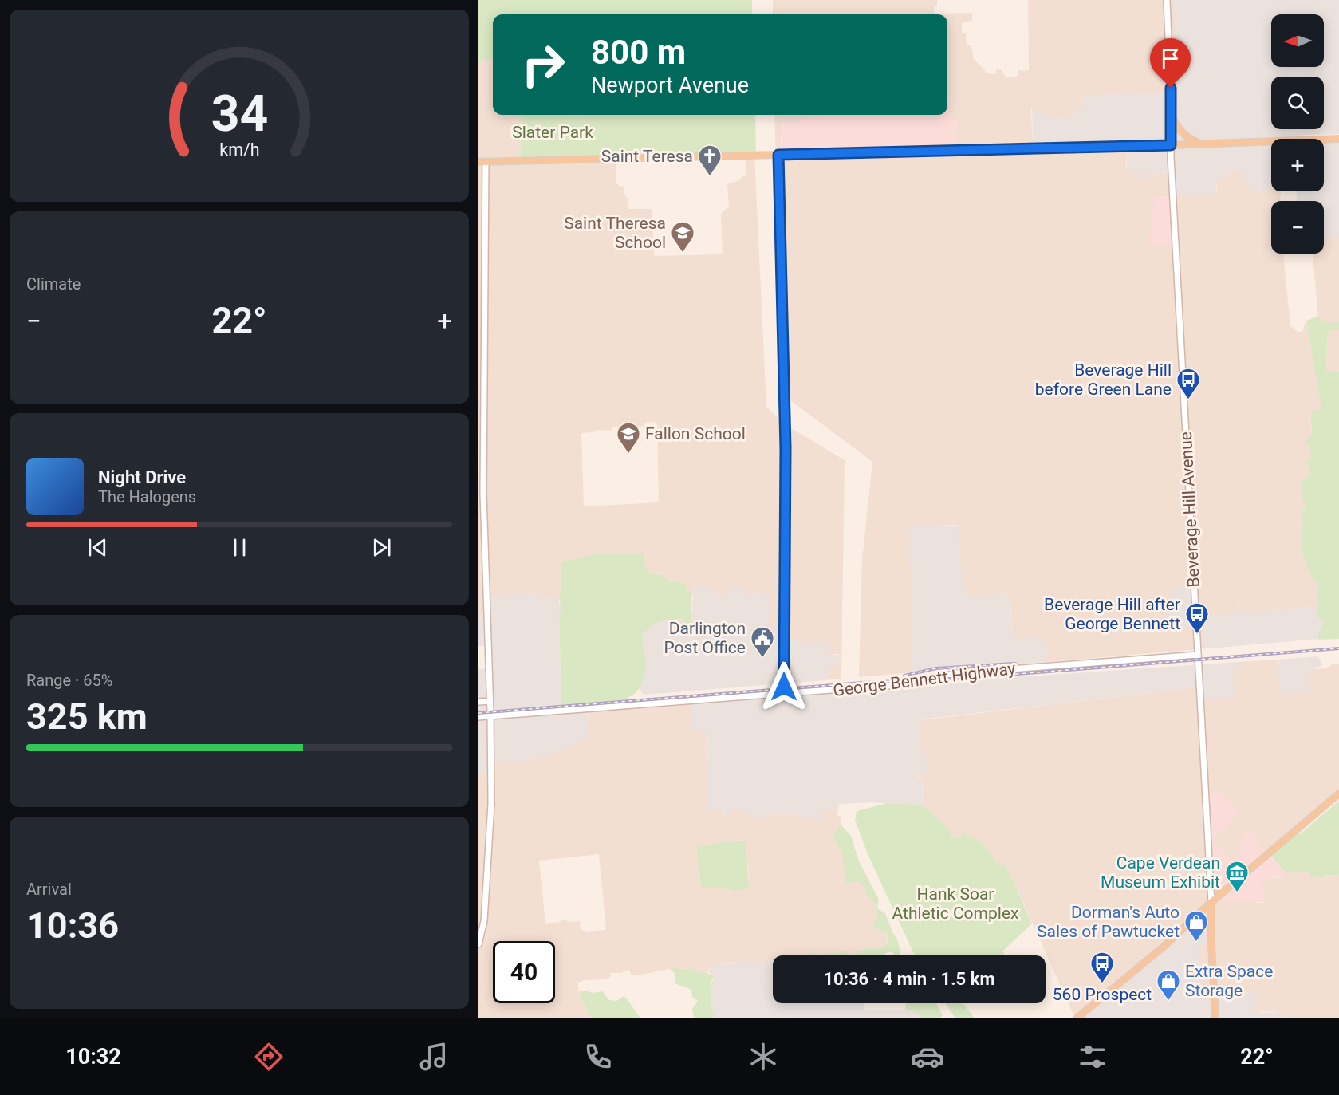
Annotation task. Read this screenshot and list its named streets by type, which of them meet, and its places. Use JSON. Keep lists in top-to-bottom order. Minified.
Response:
{"streets":{"main road":["Beverage Hill Avenue"],"street":["George Bennett Highway"]},"crossings":[["Beverage Hill Avenue","George Bennett Highway"]],"parks":["Slater Park","Hank Soar Athletic Complex"],"places":{"church":["Saint Teresa"],"school or university":["Saint Theresa School","Fallon School"],"bus stop":["Beverage Hill before Green Lane","Beverage Hill after George Bennett","560 Prospect"],"public building":["Darlington Post Office"],"museum":["Cape Verdean Museum Exhibit"],"shop":["Dorman's Auto Sales of Pawtucket","Extra Space Storage"]},"north":"left","page":{"map_buttons":["+","−"],"turn":["800 m","Newport Avenue"],"tile":["Climate",["Range · 65%","325 km"],["Arrival","10:36"]],"heat":["−","22°","+"],"song":["Night Drive","The Halogens"],"limit":"40","trip":"10:36 · 4 min · 1.5 km","tabs":["10:32","22°"],"gauge":["34","km/h"]}}
